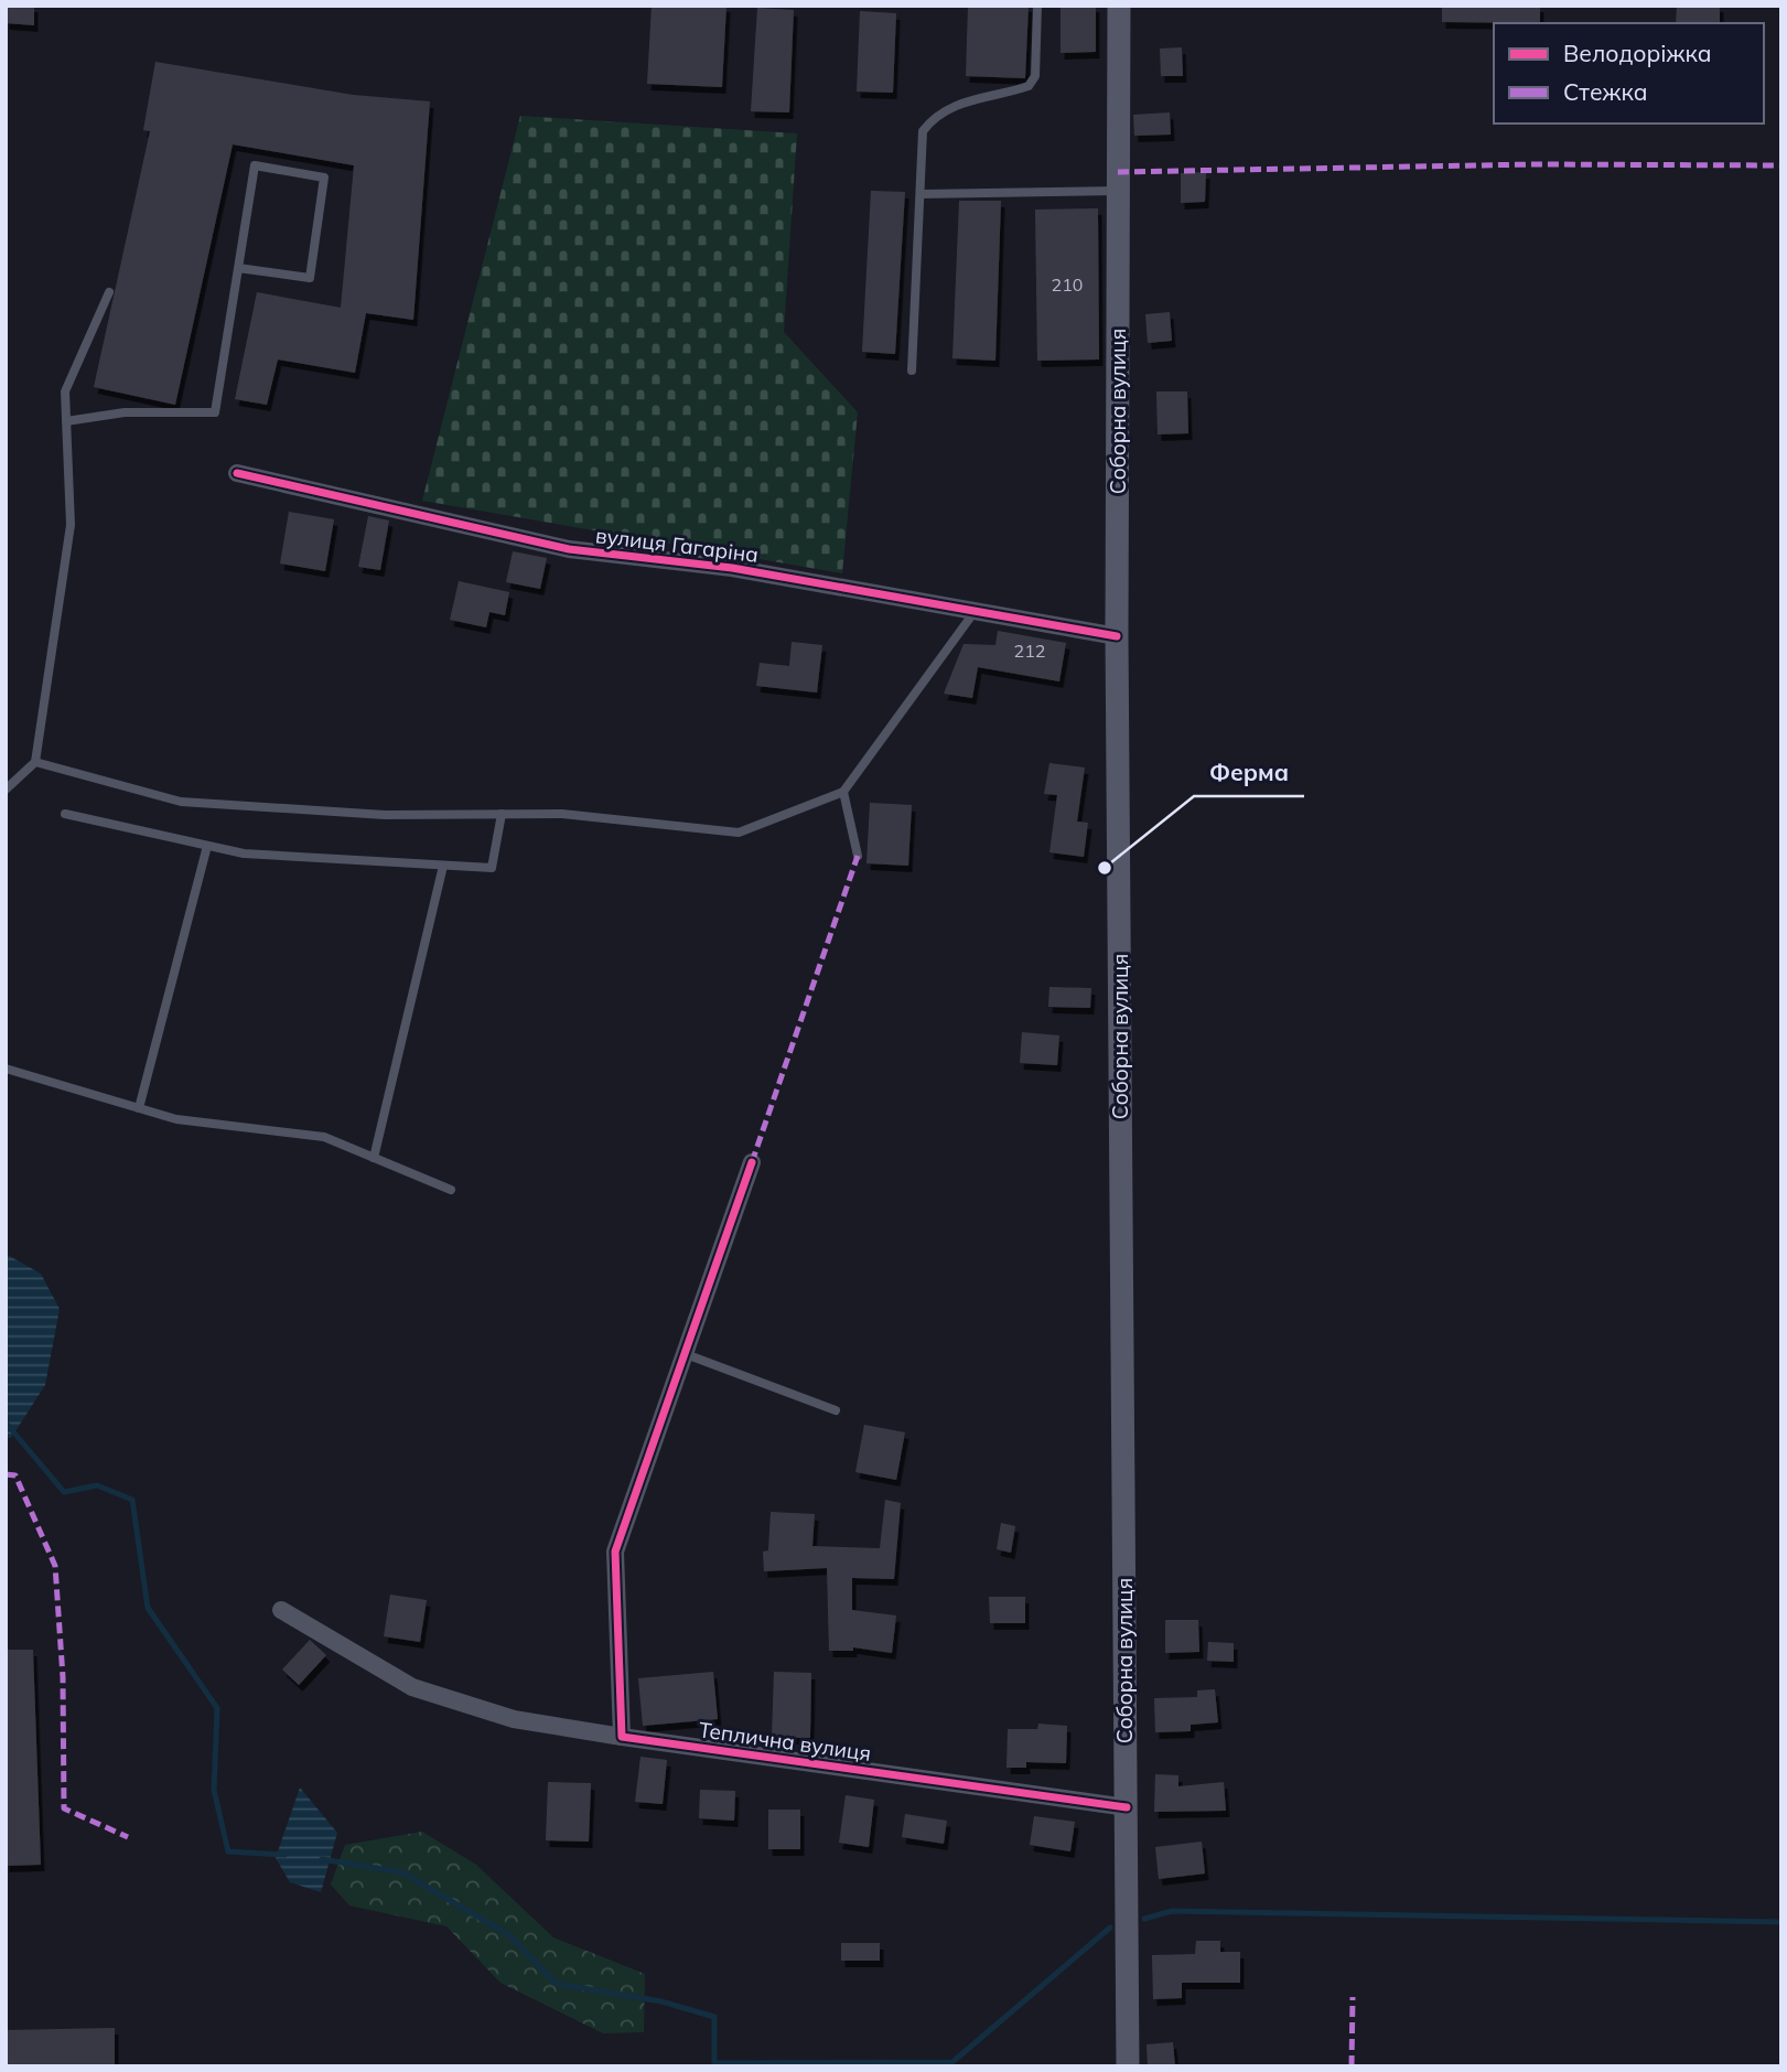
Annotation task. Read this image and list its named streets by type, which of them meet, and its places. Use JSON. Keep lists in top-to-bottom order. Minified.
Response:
{"streets":{"main road":["Соборна вулиця"],"street":["вулиця Гагаріна","Теплична вулиця"]},"crossings":[["Соборна вулиця","вулиця Гагаріна"],["Соборна вулиця","Теплична вулиця"]],"places":["Ферма"],"house_numbers":["210","212"],"legend":["Велодоріжка","Стежка"]}
